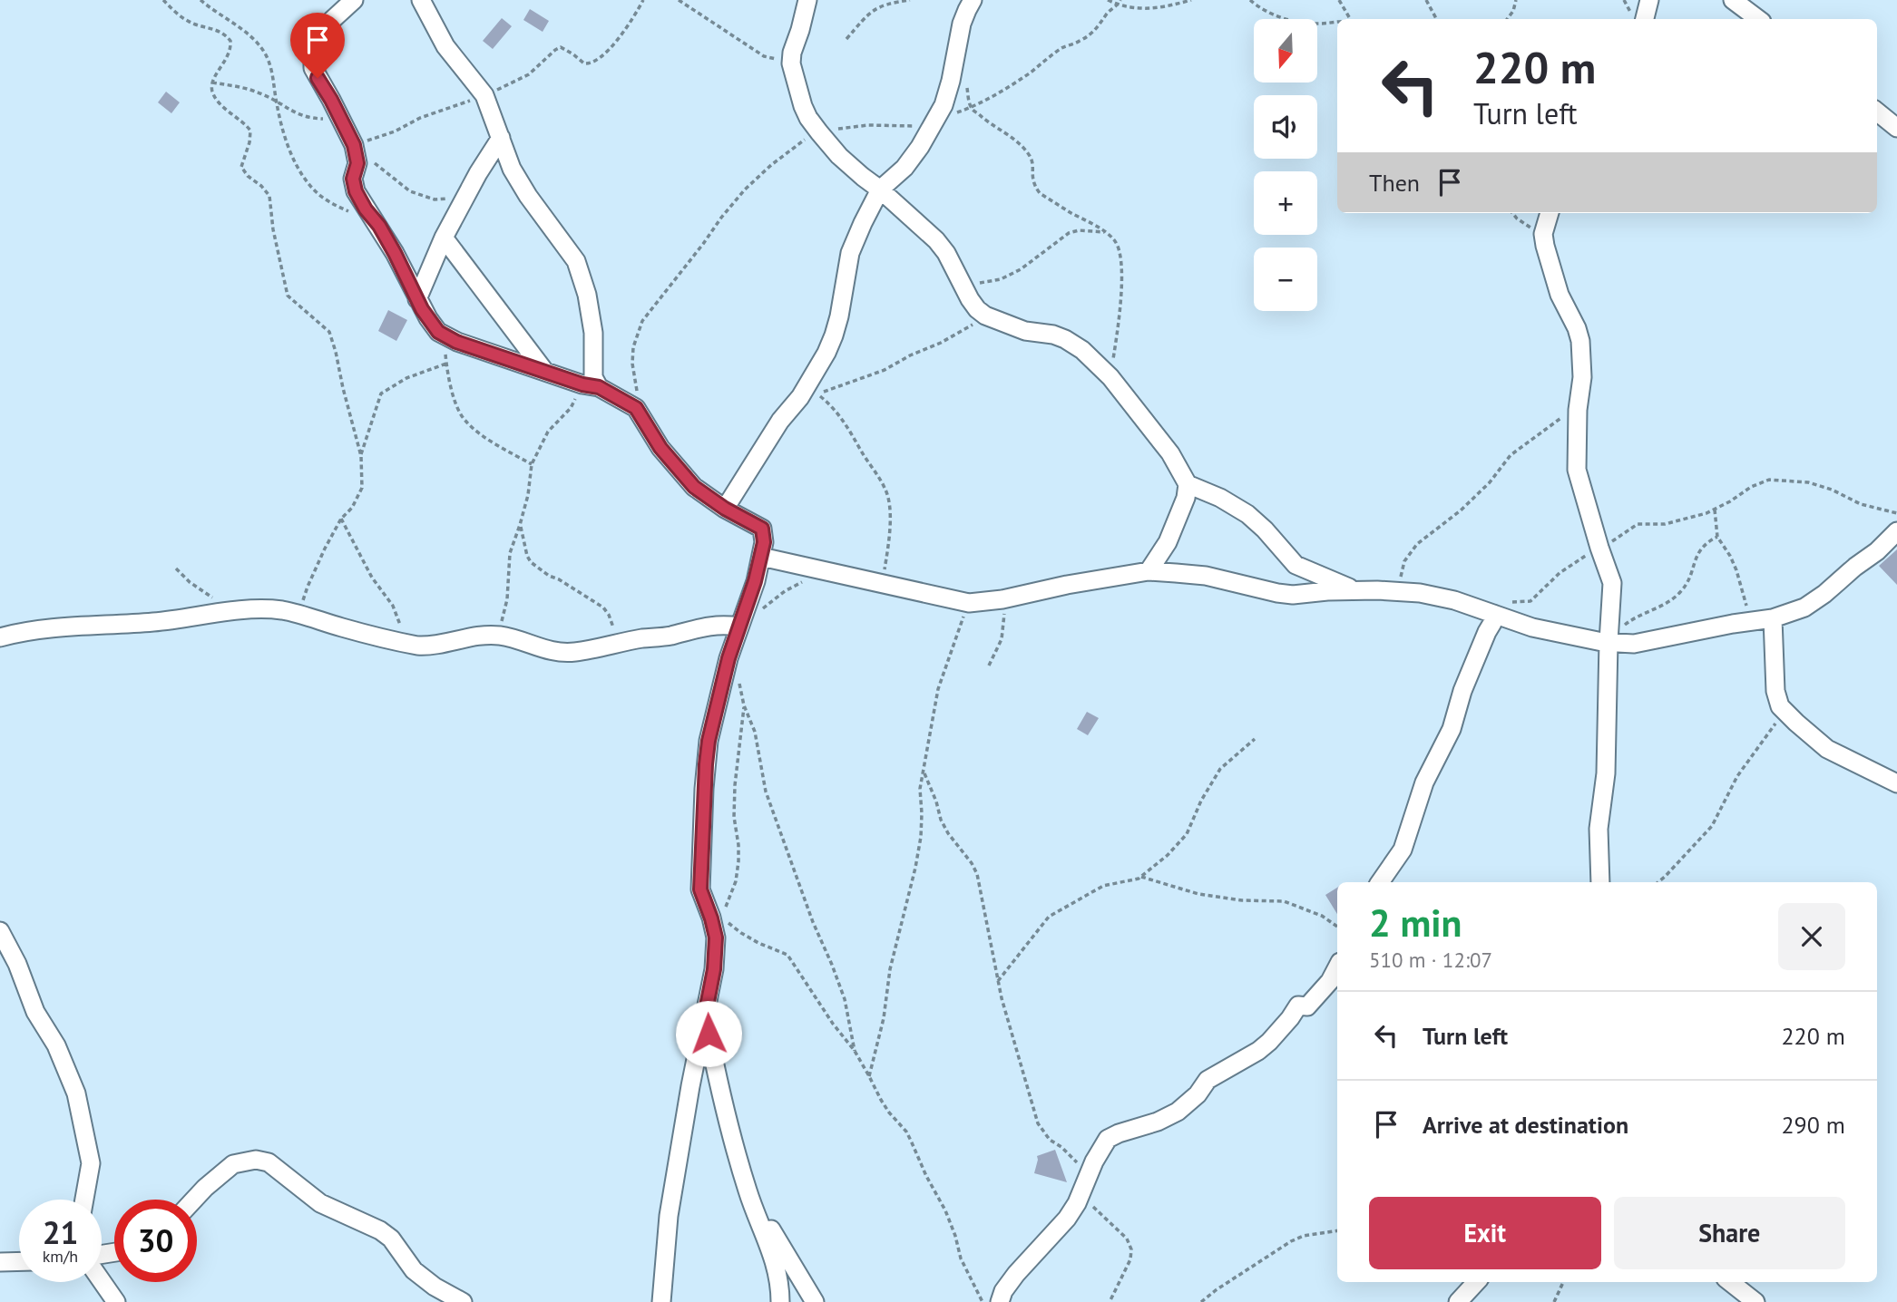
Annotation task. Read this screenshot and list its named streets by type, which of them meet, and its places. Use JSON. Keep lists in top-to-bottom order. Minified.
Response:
{"north":"bottom","page":{"map_buttons":["+","−"],"turn":["220 m","Turn left"],"then":"Then","heading":["2 min","510 m · 12:07"],"list":[{"name":"Turn left","value":"220 m"},{"name":"Arrive at destination","value":"290 m"}],"buttons":["Exit","Share"],"speed":"21 km/h","limit":"30"}}
